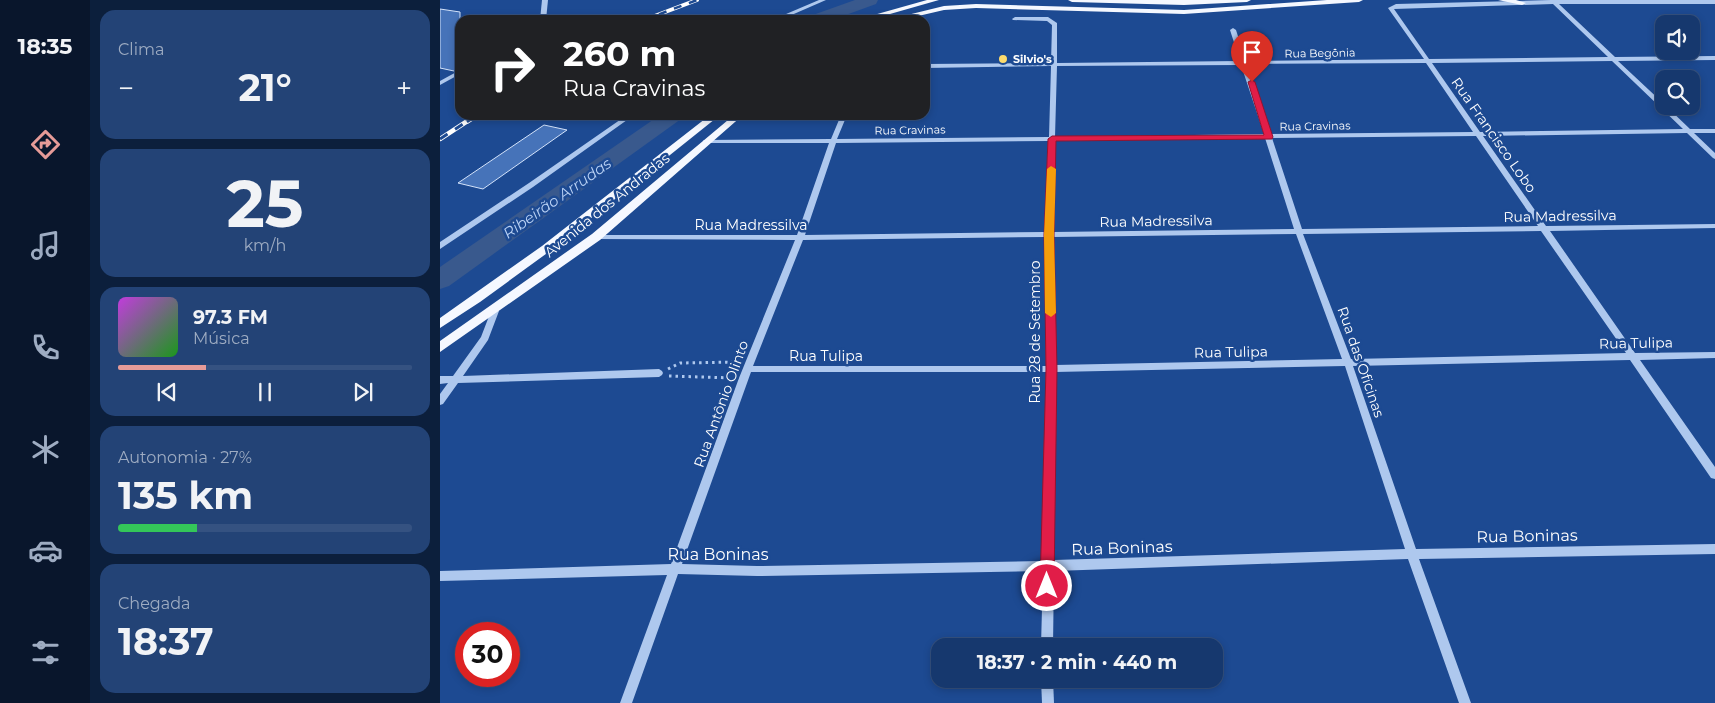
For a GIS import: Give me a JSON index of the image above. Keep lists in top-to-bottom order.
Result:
{
  "streets": {
    "main road": ["Avenida dos Andradas"],
    "street": [
      "Rua Begônia",
      "Rua Cravinas",
      "Rua Francisco Lobo",
      "Rua Madressilva",
      "Rua 28 de Setembro",
      "Rua Tulipa",
      "Rua das Oficinas",
      "Rua Antônio Olinto",
      "Rua Boninas"
    ]
  },
  "crossings": [
    ["Rua Begônia", "Rua Francisco Lobo"],
    ["Rua Begônia", "Rua 28 de Setembro"],
    ["Rua Begônia", "Rua das Oficinas"],
    ["Rua Cravinas", "Rua Francisco Lobo"],
    ["Rua Cravinas", "Avenida dos Andradas"],
    ["Rua Cravinas", "Rua 28 de Setembro"],
    ["Rua Cravinas", "Rua das Oficinas"],
    ["Rua Cravinas", "Rua Antônio Olinto"],
    ["Rua Francisco Lobo", "Rua Madressilva"],
    ["Rua Francisco Lobo", "Rua Tulipa"],
    ["Avenida dos Andradas", "Rua Madressilva"],
    ["Rua Madressilva", "Rua 28 de Setembro"],
    ["Rua Madressilva", "Rua das Oficinas"],
    ["Rua Madressilva", "Rua Antônio Olinto"],
    ["Rua 28 de Setembro", "Rua Tulipa"],
    ["Rua 28 de Setembro", "Rua Boninas"],
    ["Rua Tulipa", "Rua das Oficinas"],
    ["Rua Tulipa", "Rua Antônio Olinto"],
    ["Rua das Oficinas", "Rua Boninas"],
    ["Rua Antônio Olinto", "Rua Boninas"]
  ],
  "water": ["Ribeirão Arrudas"],
  "places": ["Silvio's"],
  "page": {
    "tabs": "18:35",
    "tile": [
      "Clima",
      ["25", "km/h"],
      ["Autonomia · 27%", "135 km"],
      ["Chegada", "18:37"]
    ],
    "turn": ["260 m", "Rua Cravinas"],
    "heat": ["−", "21°", "+"],
    "song": ["97.3 FM", "Música"],
    "limit": "30",
    "trip": "18:37 · 2 min · 440 m"
  }
}
